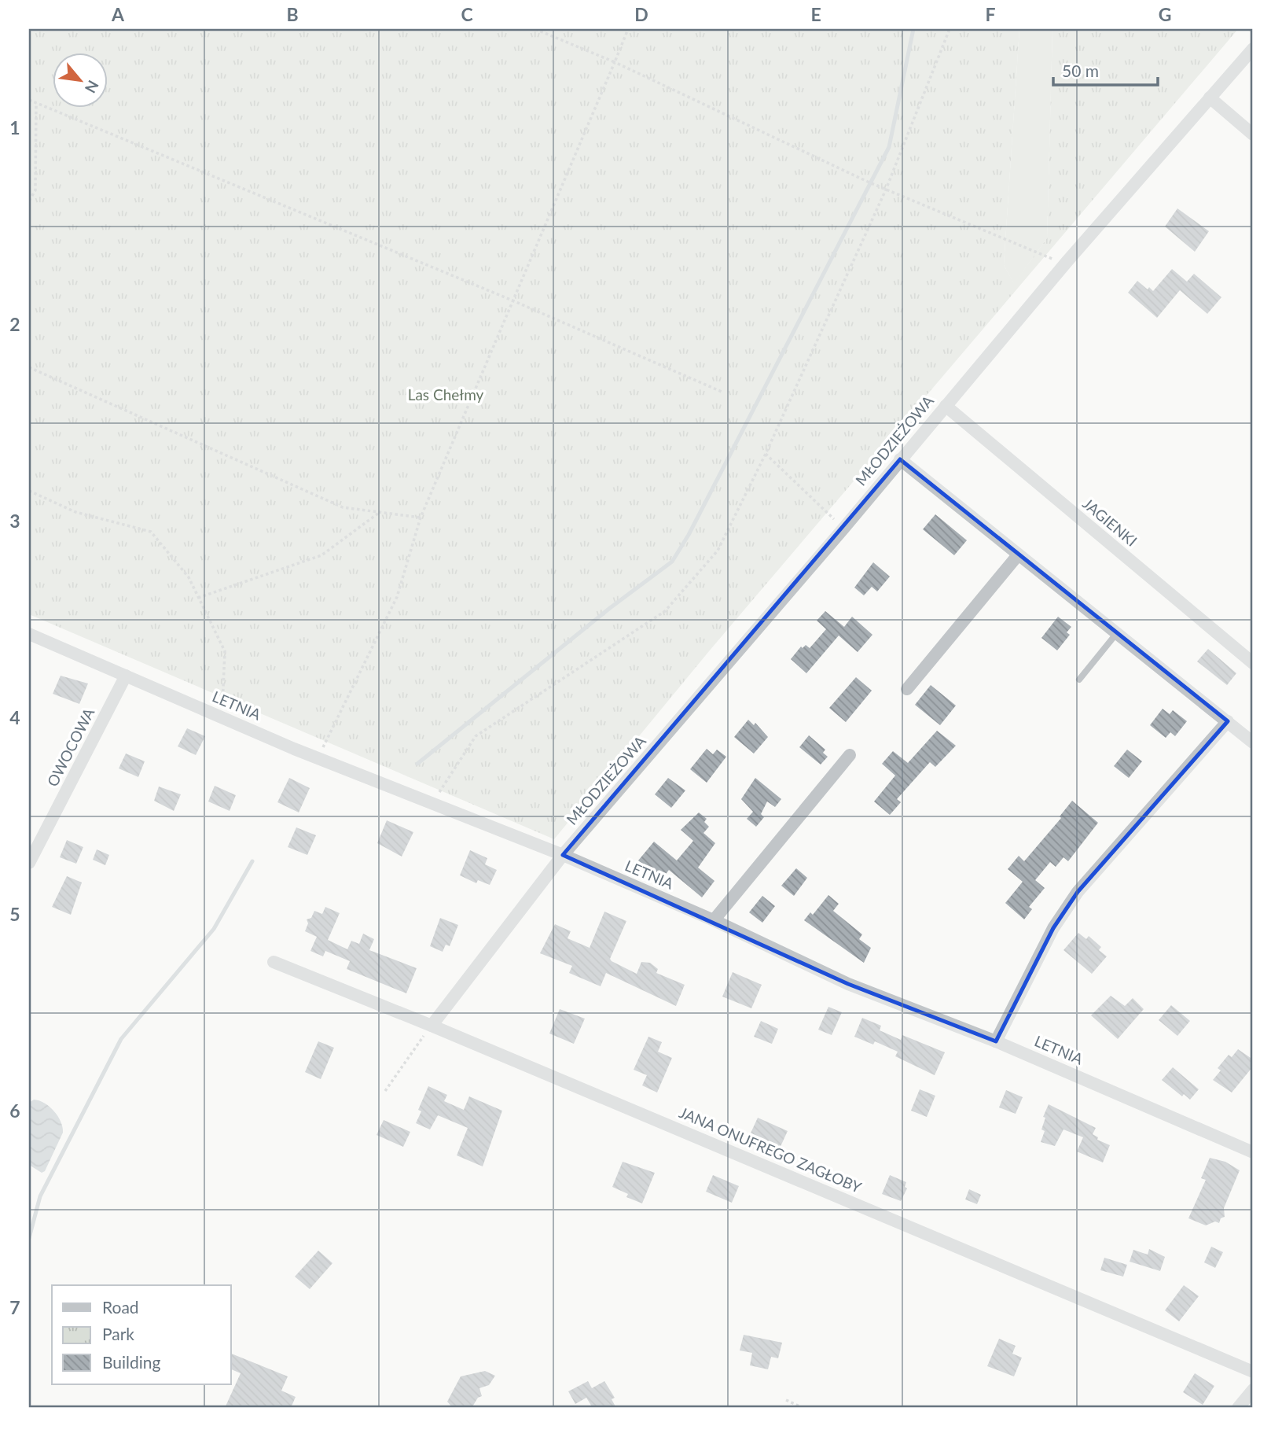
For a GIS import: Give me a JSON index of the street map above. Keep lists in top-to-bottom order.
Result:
{
  "streets": {
    "street": [
      "MŁODZIEŻOWA",
      "JAGIENKI",
      "LETNIA",
      "OWOCOWA",
      "JANA ONUFREGO ZAGŁOBY"
    ]
  },
  "crossings": [
    ["MŁODZIEŻOWA", "JAGIENKI"],
    ["MŁODZIEŻOWA", "LETNIA"],
    ["MŁODZIEŻOWA", "JANA ONUFREGO ZAGŁOBY"],
    ["LETNIA", "OWOCOWA"]
  ],
  "parks": ["Las Chełmy"],
  "legend": ["Road", "Park", "Building"],
  "scale_bar": "50 m",
  "north": "bottom right",
  "grid": {
    "columns": [
      "A",
      "B",
      "C",
      "D",
      "E",
      "F",
      "G"
    ],
    "rows": [
      "1",
      "2",
      "3",
      "4",
      "5",
      "6",
      "7"
    ]
  }
}
